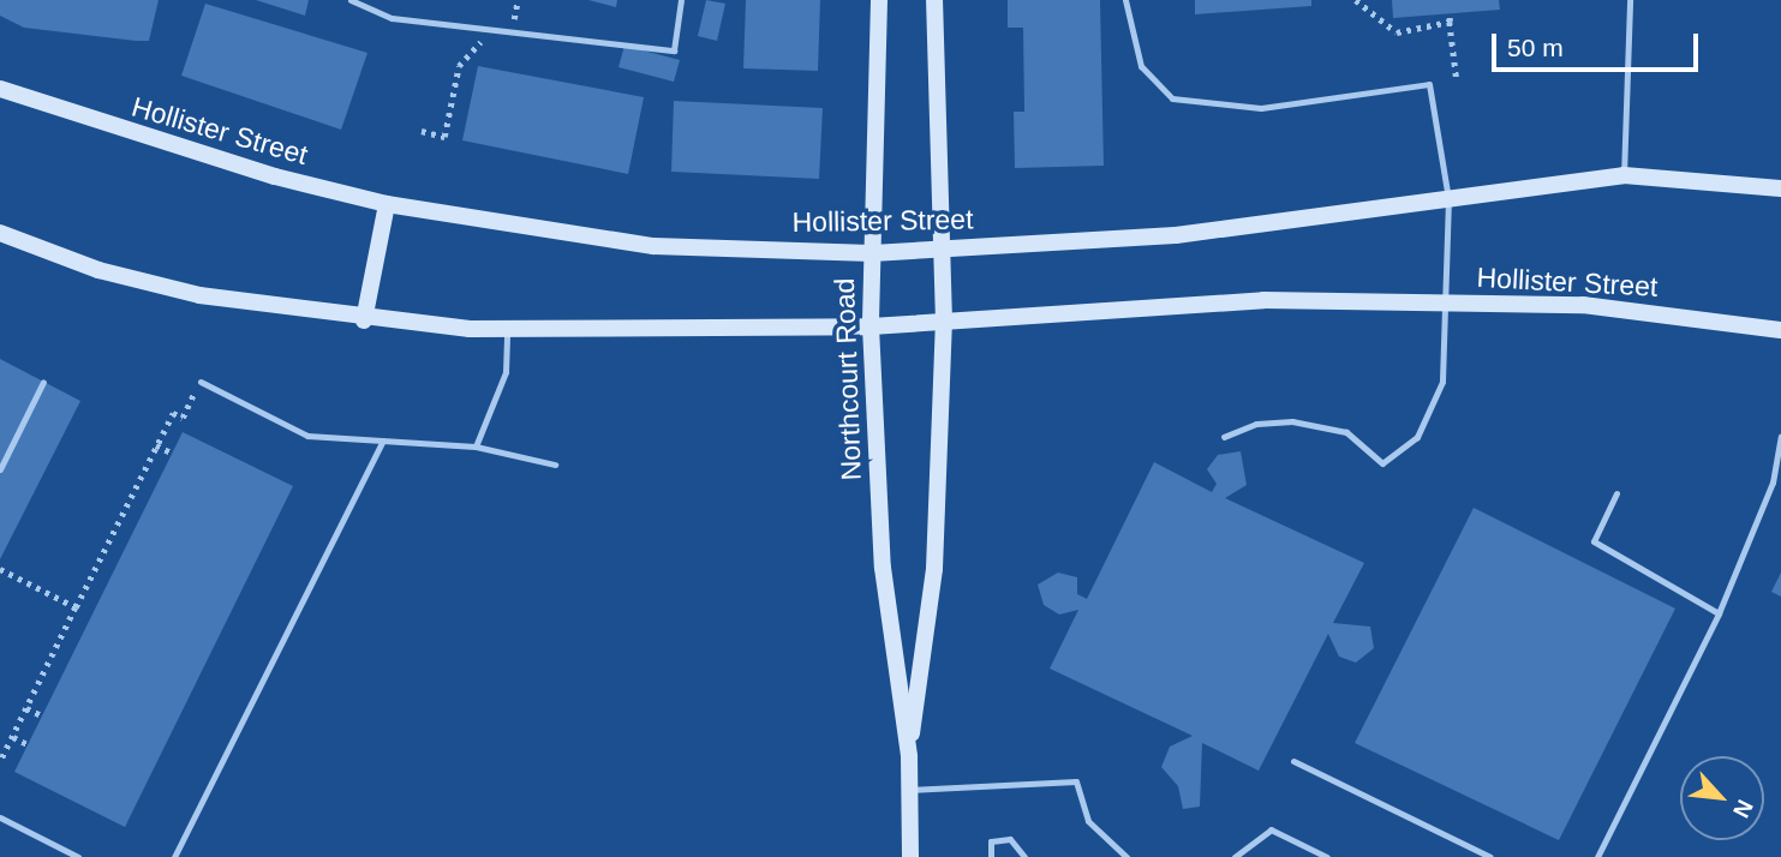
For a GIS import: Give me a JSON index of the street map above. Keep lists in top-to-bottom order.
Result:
{
  "streets": {
    "main road": ["Hollister Street", "Northcourt Road"]
  },
  "crossings": [
    ["Hollister Street", "Northcourt Road"]
  ],
  "scale_bar": "50 m",
  "north": "bottom right"
}
